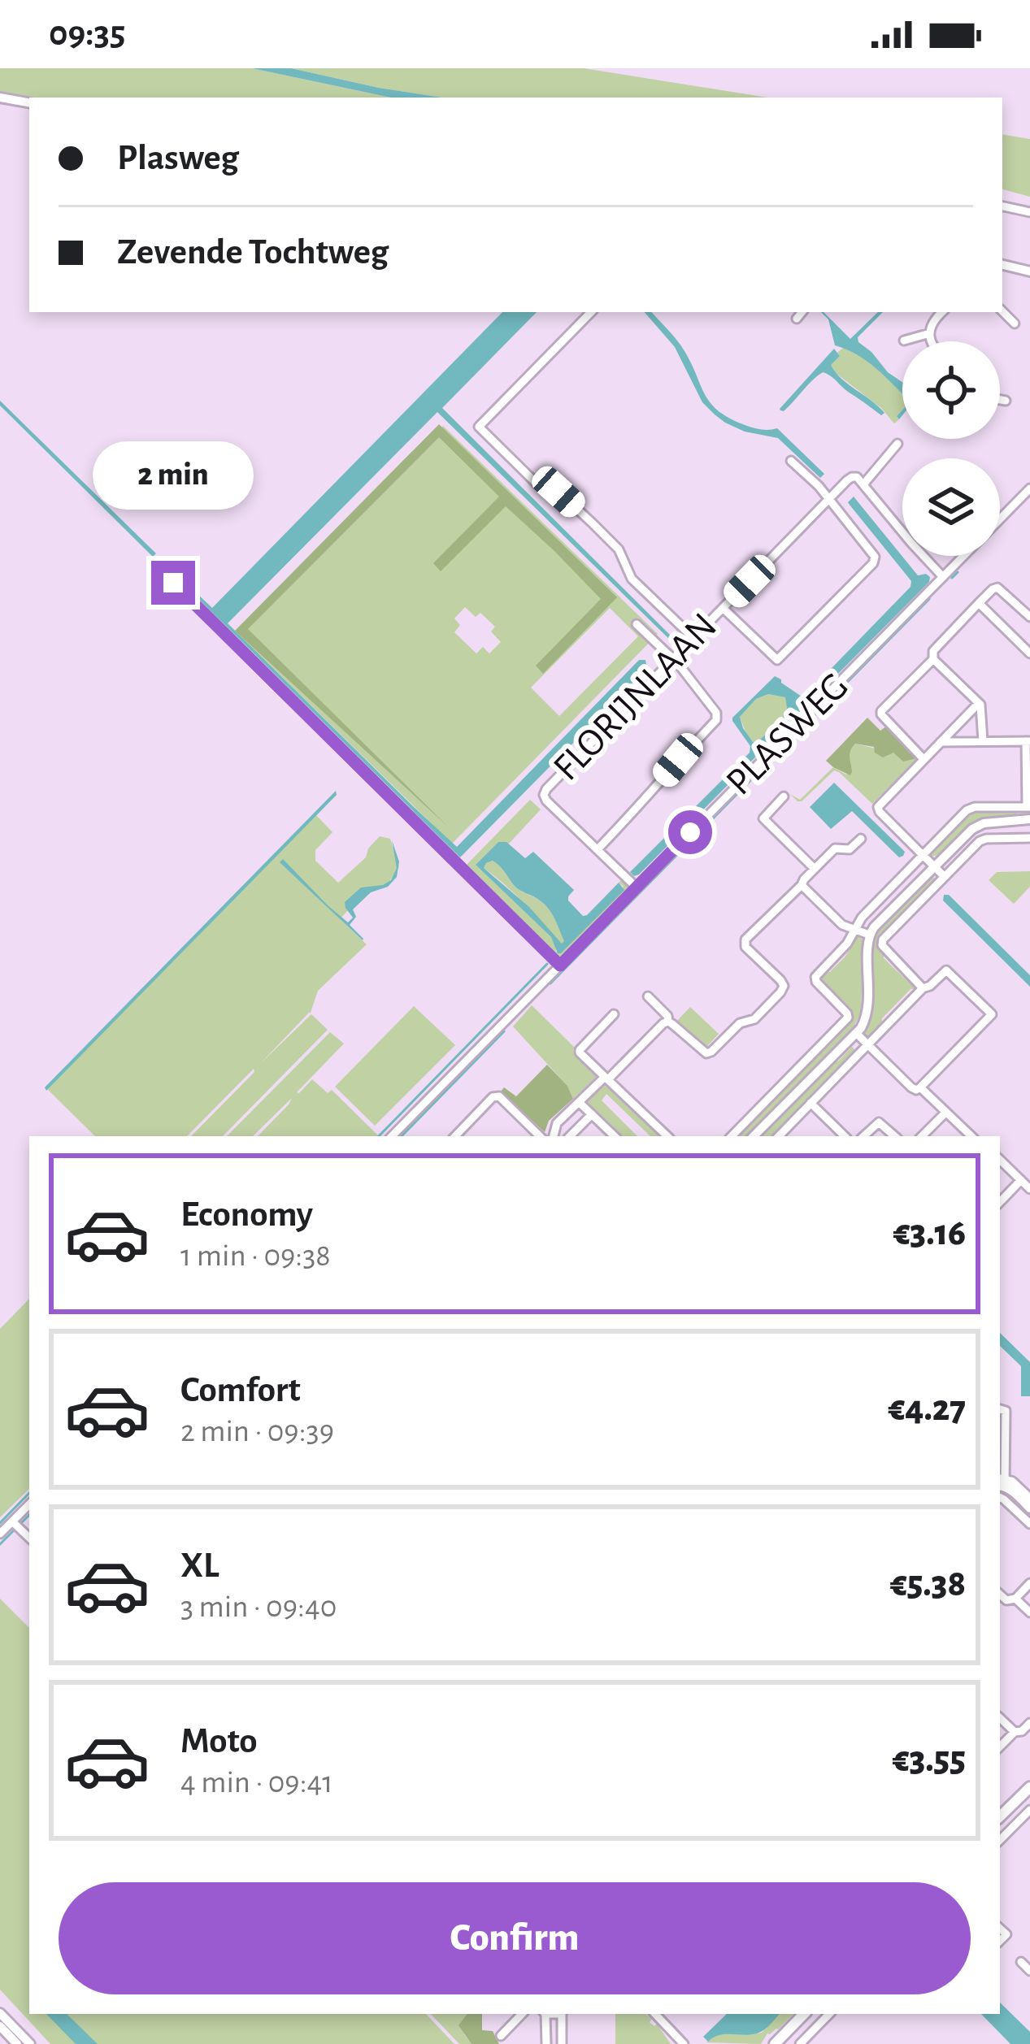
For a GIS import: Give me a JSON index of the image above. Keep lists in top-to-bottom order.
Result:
{
  "streets": {
    "street": ["FLORIJNLAAN", "PLASWEG"]
  },
  "crossings": [
    ["FLORIJNLAAN", "PLASWEG"]
  ],
  "page": {
    "status": "09:35",
    "banner": ["Plasweg", "Zevende Tochtweg"],
    "bubble": "2 min",
    "list": [
      {
        "name": "Economy",
        "note": "1 min · 09:38",
        "value": "€3.16"
      },
      {
        "name": "Comfort",
        "note": "2 min · 09:39",
        "value": "€4.27"
      },
      {
        "name": "XL",
        "note": "3 min · 09:40",
        "value": "€5.38"
      },
      {
        "name": "Moto",
        "note": "4 min · 09:41",
        "value": "€3.55"
      }
    ],
    "buttons": "Confirm"
  }
}
